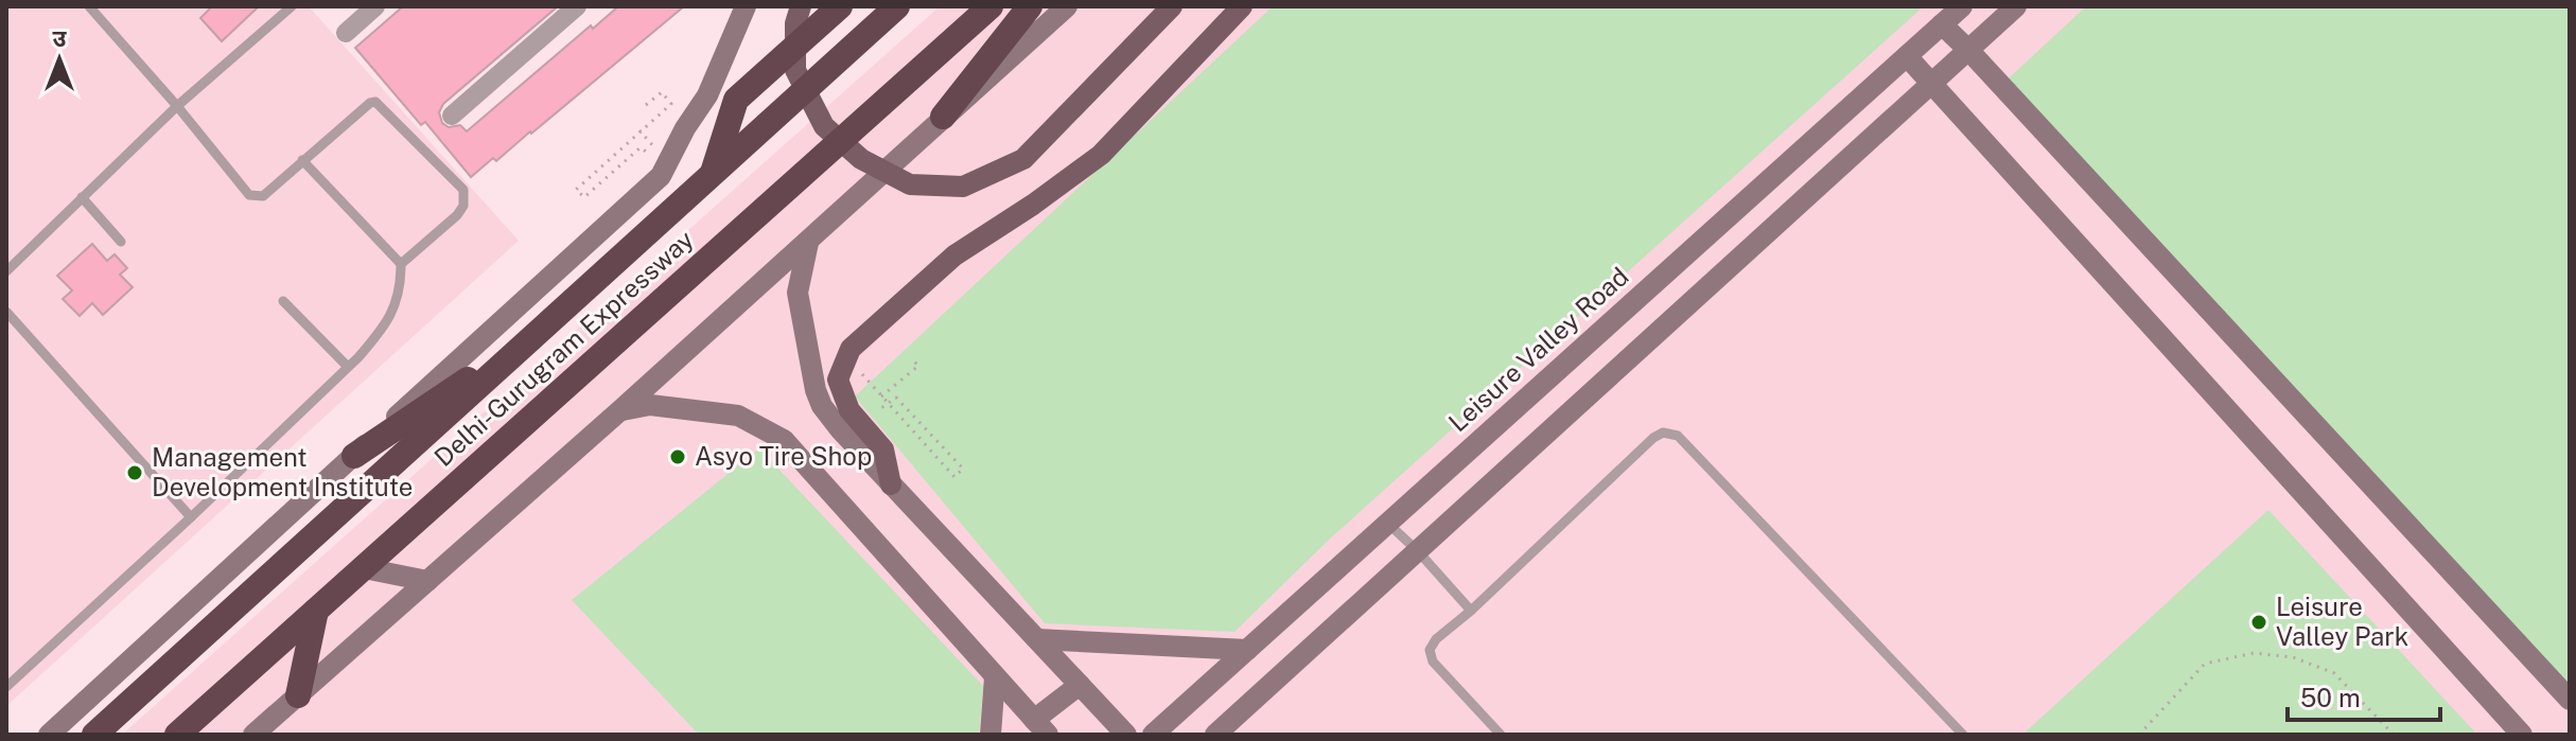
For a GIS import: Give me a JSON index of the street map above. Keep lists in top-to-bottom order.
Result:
{
  "streets": {
    "highway": ["Delhi-Gurugram Expressway"],
    "street": ["Leisure Valley Road"]
  },
  "places": ["Asyo Tire Shop", "Management Development Institute", "Leisure Valley Park"],
  "scale_bar": "50 m",
  "north": "top"
}
